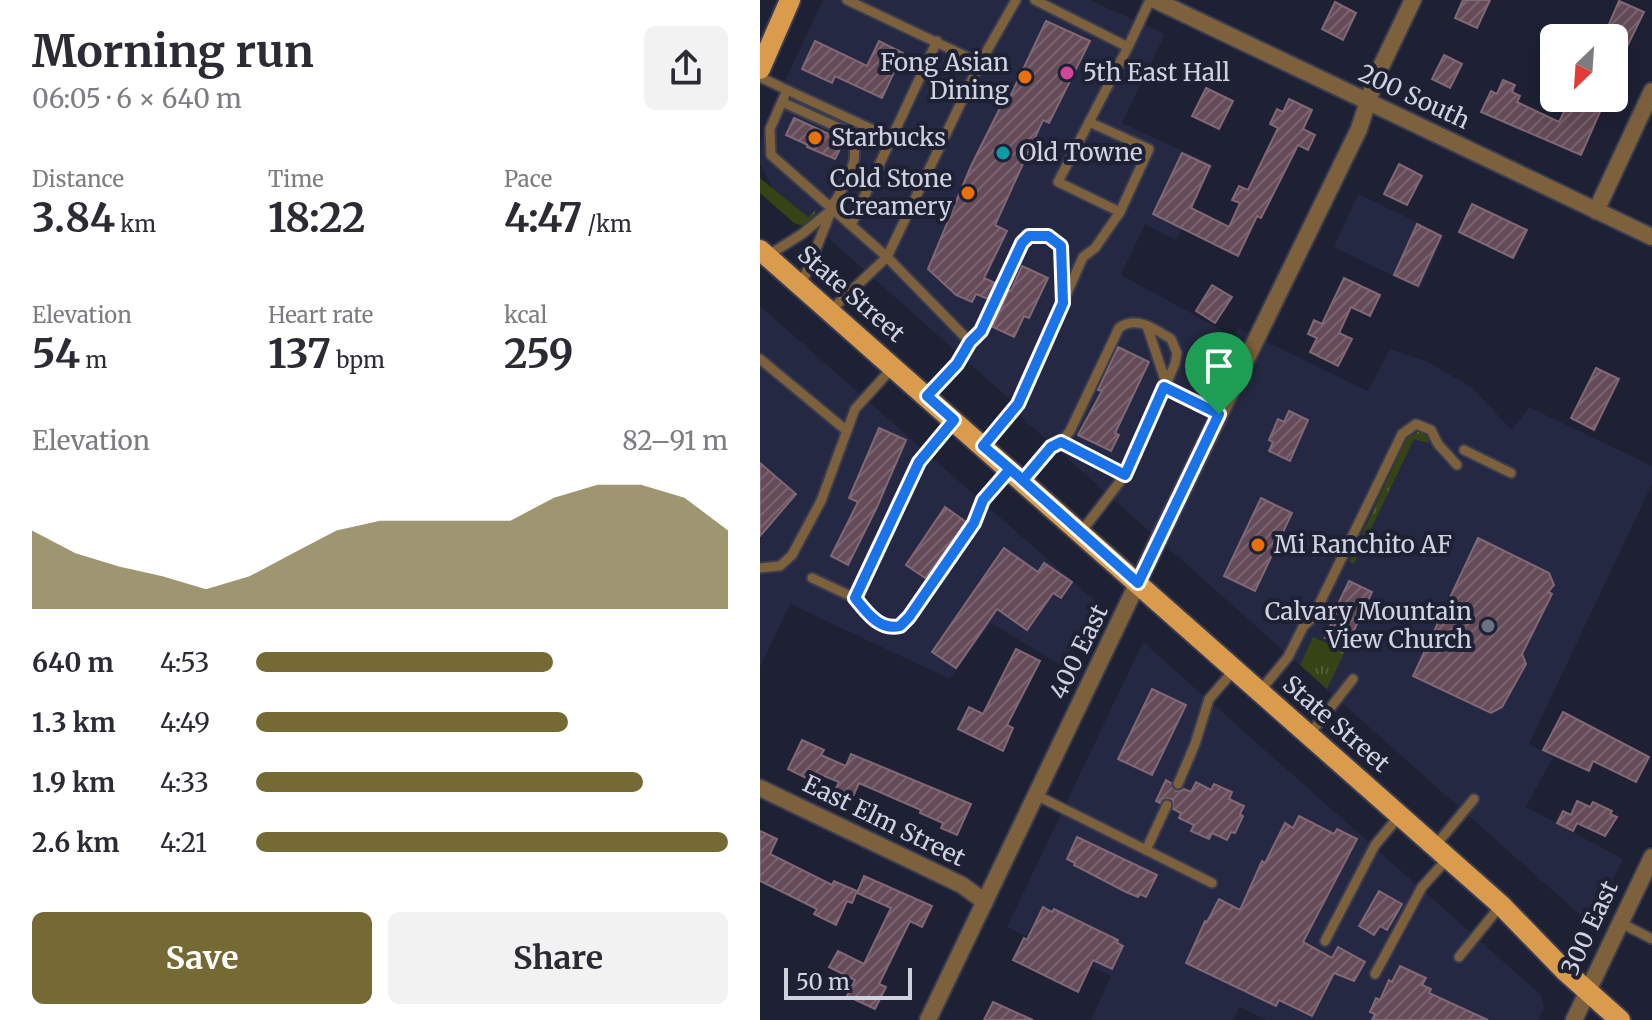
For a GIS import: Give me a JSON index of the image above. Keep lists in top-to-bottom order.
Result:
{
  "streets": {
    "main road": ["State Street"],
    "street": [
      "200 South",
      "400 East",
      "East Elm Street",
      "300 East"
    ]
  },
  "crossings": [
    ["200 South", "400 East"],
    ["State Street", "400 East"],
    ["State Street", "300 East"],
    ["400 East", "East Elm Street"]
  ],
  "places": [
    "5th East Hall",
    "Fong Asian Dining",
    "Starbucks",
    "Old Towne",
    "Cold Stone Creamery",
    "Mi Ranchito AF",
    "Calvary Mountain View Church"
  ],
  "scale_bar": "50 m",
  "north": "bottom left",
  "page": {
    "heading": ["Morning run", "06:05 · 6 × 640 m"],
    "stats": [
      ["Distance", "3.84 km"],
      ["Time", "18:22"],
      ["Pace", "4:47 /km"],
      ["Elevation", "54 m"],
      ["Heart rate", "137 bpm"],
      ["kcal", "259"]
    ],
    "chart": ["Elevation", "82–91 m"],
    "list": [
      {
        "name": "640 m",
        "note": "4:53"
      },
      {
        "name": "1.3 km",
        "note": "4:49"
      },
      {
        "name": "1.9 km",
        "note": "4:33"
      },
      {
        "name": "2.6 km",
        "note": "4:21"
      }
    ],
    "buttons": ["Save", "Share"],
    "scale": "50 m"
  }
}
